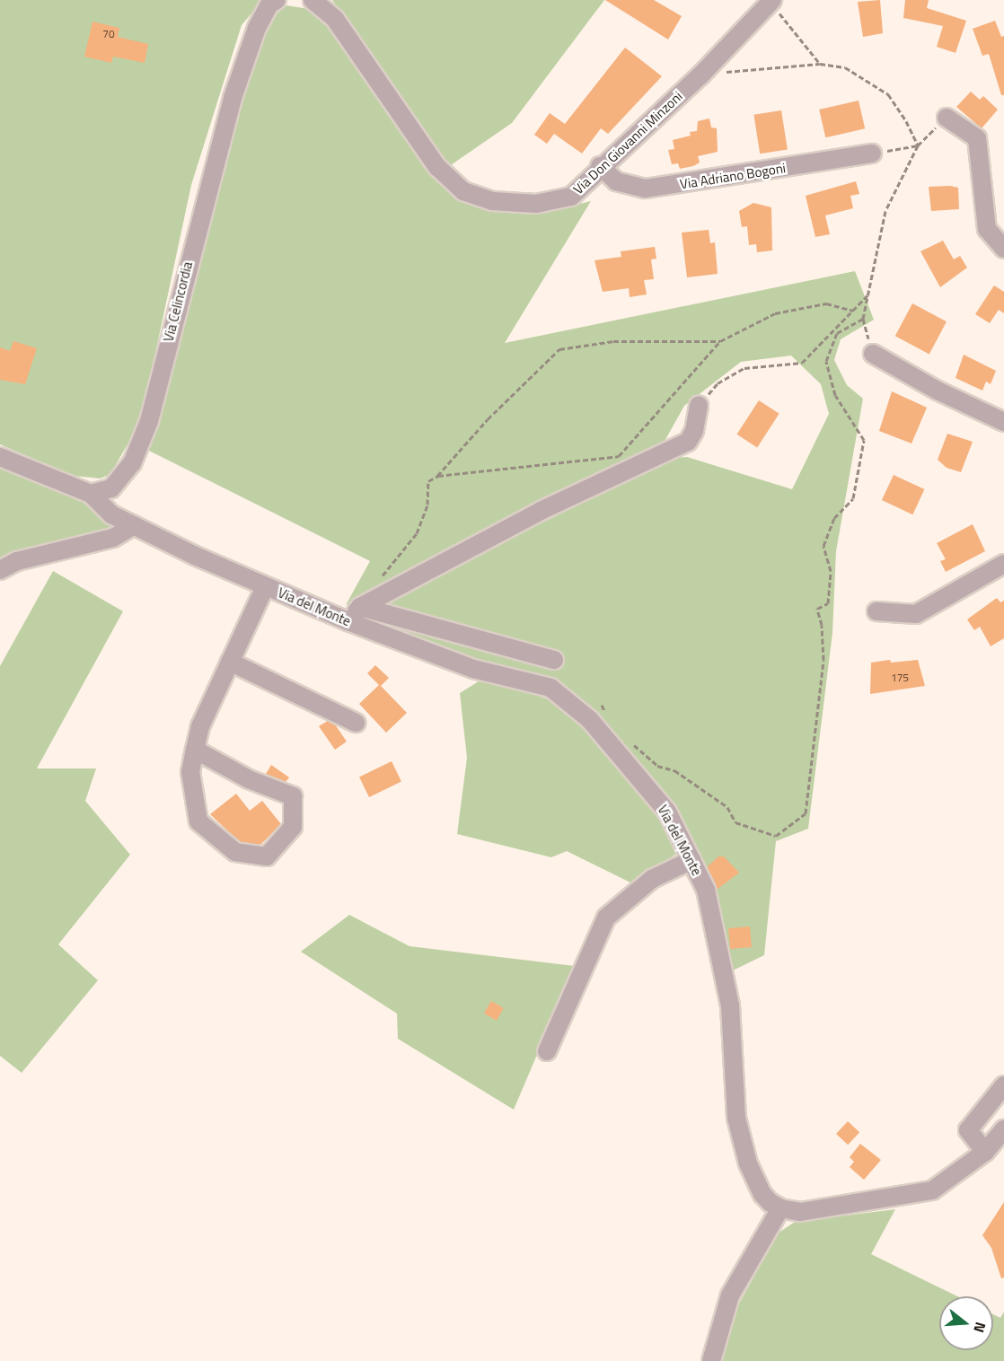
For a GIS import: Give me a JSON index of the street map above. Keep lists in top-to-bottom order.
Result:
{
  "streets": {
    "street": [
      "Via Don Giovanni Minzoni",
      "Via Adriano Bogoni",
      "Via Celincordia",
      "Via del Monte"
    ]
  },
  "crossings": [
    ["Via Don Giovanni Minzoni", "Via Adriano Bogoni"],
    ["Via Celincordia", "Via del Monte"]
  ],
  "house_numbers": ["70", "175"],
  "north": "right"
}
